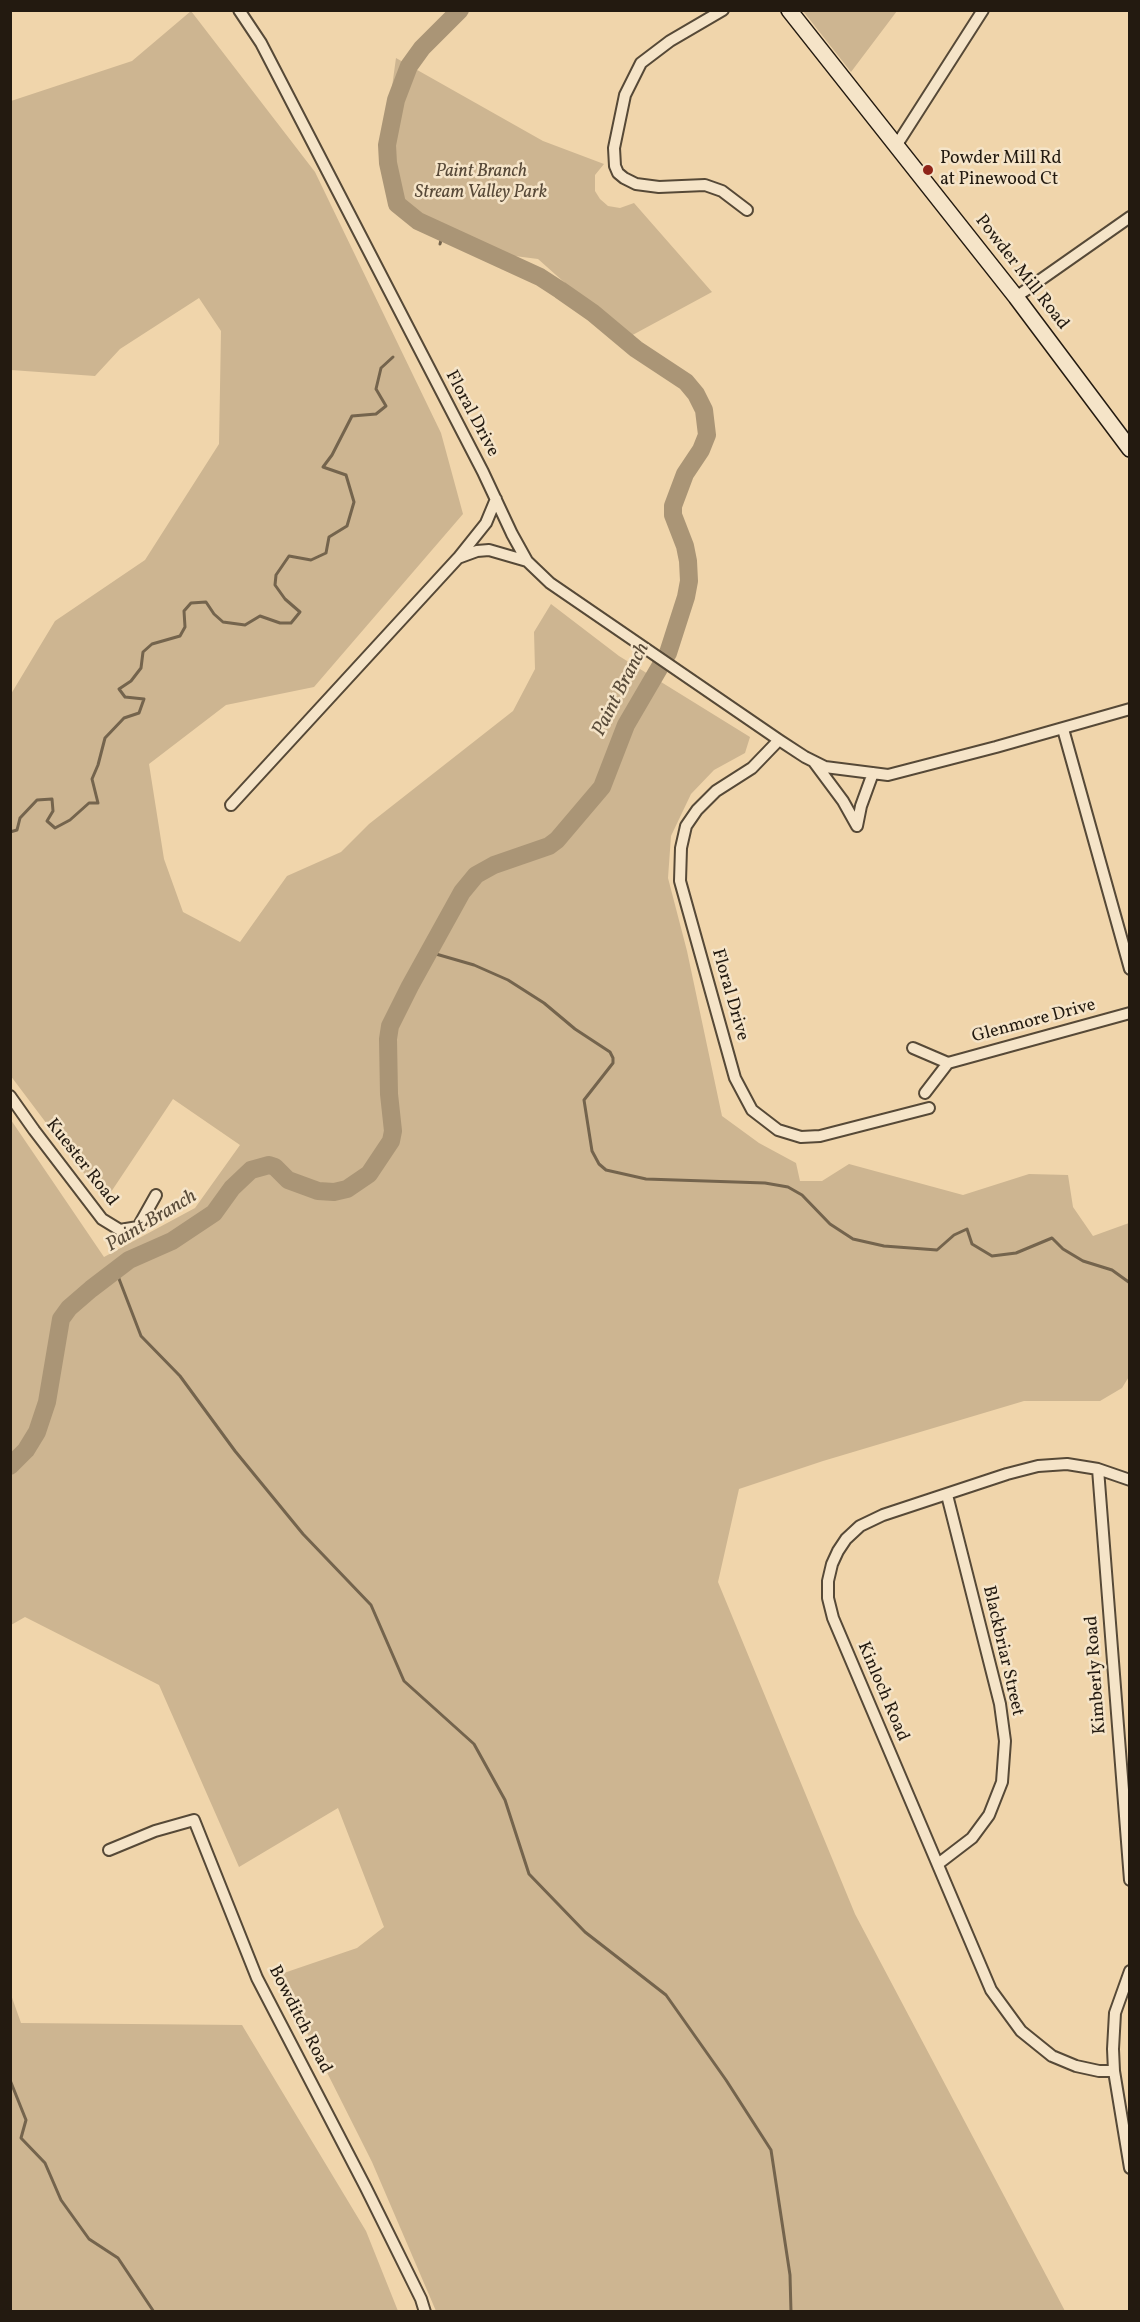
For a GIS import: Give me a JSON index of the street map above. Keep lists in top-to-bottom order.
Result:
{
  "streets": {
    "main road": ["Powder Mill Road"],
    "street": [
      "Floral Drive",
      "Glenmore Drive",
      "Kuester Road",
      "Blackbriar Street",
      "Kimberly Road",
      "Kinloch Road",
      "Bowditch Road"
    ]
  },
  "crossings": [
    ["Blackbriar Street", "Kinloch Road"],
    ["Kimberly Road", "Kinloch Road"]
  ],
  "water": ["Paint Branch"],
  "parks": ["Paint Branch Stream Valley Park"],
  "places": ["Powder Mill Rd at Pinewood Ct"]
}
